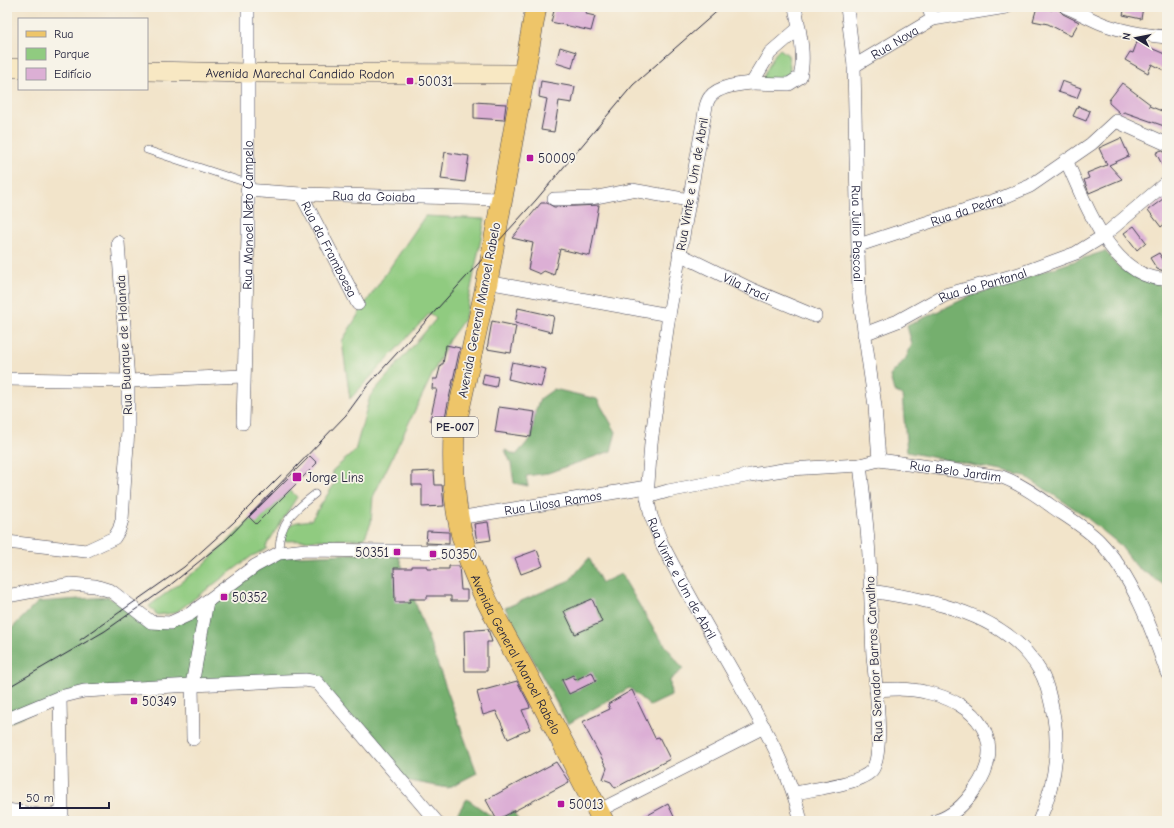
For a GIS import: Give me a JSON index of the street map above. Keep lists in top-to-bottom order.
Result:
{
  "streets": {
    "main road": ["Avenida General Manoel Rabelo", "PE-007"],
    "street": [
      "Rua Nova",
      "Avenida Marechal Candido Rodon",
      "Rua Vinte e Um de Abril",
      "Rua da Goiaba",
      "Rua da Pedra",
      "Rua Manoel Neto Campelo",
      "Rua Julio Pascoal",
      "Rua da Framboesa",
      "Rua do Pantanal",
      "Vila Iraci",
      "Rua Buarque de Holanda",
      "Rua Belo Jardim",
      "Rua Lilosa Ramos",
      "Rua Senador Barros Carvalho"
    ]
  },
  "crossings": [
    ["Rua Nova", "Rua Julio Pascoal"],
    ["Avenida Marechal Candido Rodon", "Rua Manoel Neto Campelo"],
    ["Avenida Marechal Candido Rodon", "Avenida General Manoel Rabelo"],
    ["Rua Vinte e Um de Abril", "Vila Iraci"],
    ["Rua Vinte e Um de Abril", "Rua Belo Jardim"],
    ["Rua Vinte e Um de Abril", "Rua Lilosa Ramos"],
    ["Rua Vinte e Um de Abril", "Rua Senador Barros Carvalho"],
    ["Rua da Goiaba", "Rua Manoel Neto Campelo"],
    ["Rua da Goiaba", "Rua da Framboesa"],
    ["Rua da Goiaba", "Avenida General Manoel Rabelo"],
    ["Rua da Pedra", "Rua Julio Pascoal"],
    ["Rua Julio Pascoal", "Rua do Pantanal"],
    ["Rua Julio Pascoal", "Rua Belo Jardim"],
    ["Avenida General Manoel Rabelo", "Rua Lilosa Ramos"],
    ["Rua Belo Jardim", "Rua Lilosa Ramos"],
    ["Rua Belo Jardim", "Rua Senador Barros Carvalho"]
  ],
  "places": {
    "transit": [
      "50031",
      "50009",
      "Jorge Lins",
      "50351",
      "50350",
      "50352",
      "50349",
      "50013"
    ]
  },
  "legend": ["Rua", "Parque", "Edifício"],
  "scale_bar": "50 m",
  "north": "left"
}
